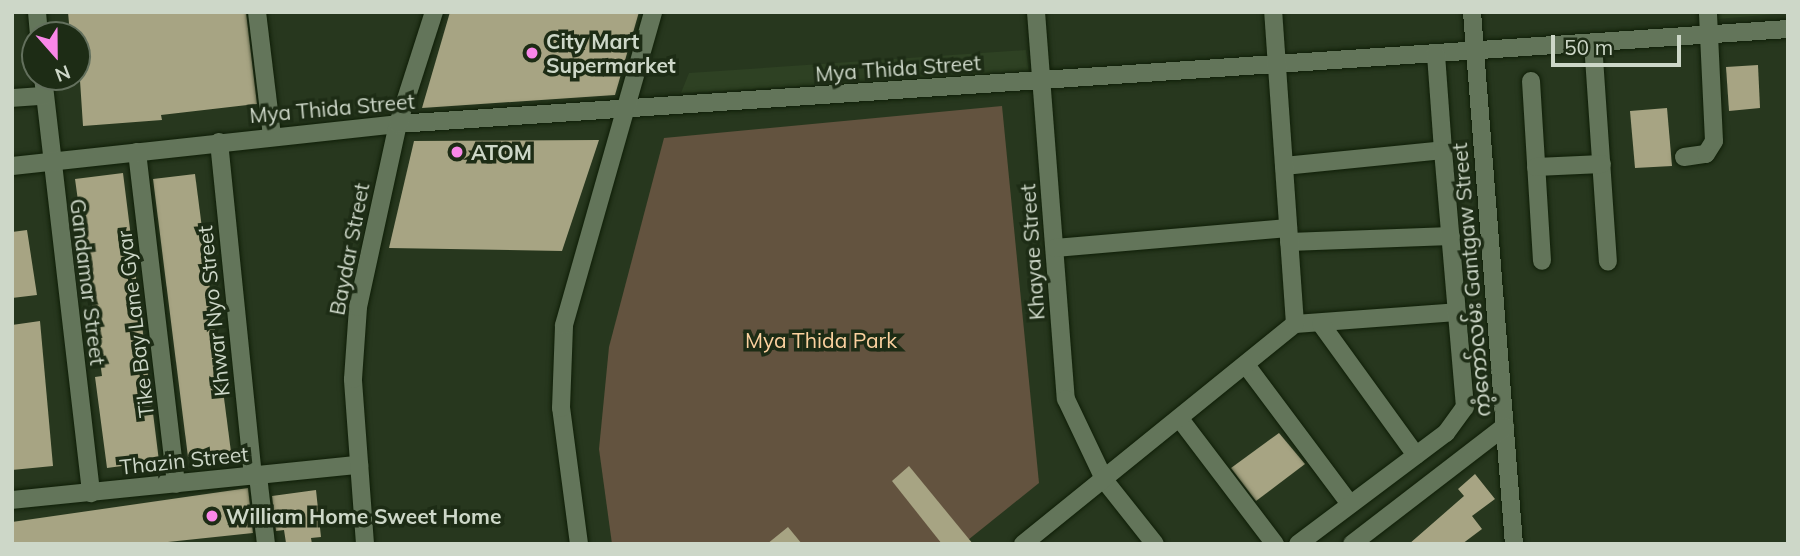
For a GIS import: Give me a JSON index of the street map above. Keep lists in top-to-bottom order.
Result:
{
  "streets": {
    "street": [
      "Mya Thida Street",
      "Baydar Street",
      "Khayae Street",
      "ကံ့ကော်လမ်း Gantgaw Street",
      "Gandamar Street",
      "Khwar Nyo Street",
      "Tike Bay Lane Gyar",
      "Thazin Street"
    ]
  },
  "crossings": [
    ["Mya Thida Street", "Baydar Street"],
    ["Mya Thida Street", "Khayae Street"],
    ["Mya Thida Street", "ကံ့ကော်လမ်း Gantgaw Street"],
    ["Mya Thida Street", "Gandamar Street"],
    ["Mya Thida Street", "Khwar Nyo Street"],
    ["Mya Thida Street", "Tike Bay Lane Gyar"],
    ["Baydar Street", "Thazin Street"],
    ["Gandamar Street", "Thazin Street"],
    ["Khwar Nyo Street", "Thazin Street"],
    ["Tike Bay Lane Gyar", "Thazin Street"]
  ],
  "parks": ["Mya Thida Park"],
  "places": ["City Mart Supermarket", "ATOM", "William Home Sweet Home"],
  "scale_bar": "50 m",
  "north": "bottom"
}
